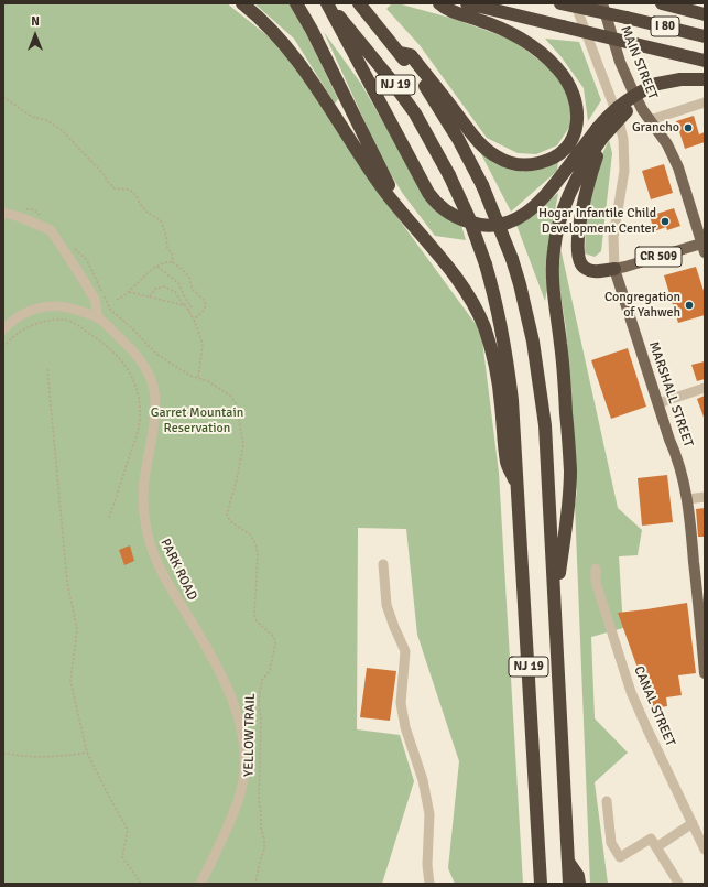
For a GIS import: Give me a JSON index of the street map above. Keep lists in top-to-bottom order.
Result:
{
  "streets": {
    "highway": ["I 80", "NJ 19"],
    "main road": ["MAIN STREET", "CR 509", "MARSHALL STREET"],
    "street": ["PARK ROAD", "CANAL STREET"],
    "path": ["YELLOW TRAIL"]
  },
  "crossings": [
    ["MAIN STREET", "CR 509"],
    ["CR 509", "MARSHALL STREET"]
  ],
  "parks": ["Garret Mountain Reservation"],
  "places": ["Grancho", "Hogar Infantile Child Development Center", "Congregation of Yahweh"],
  "north": "top"
}
